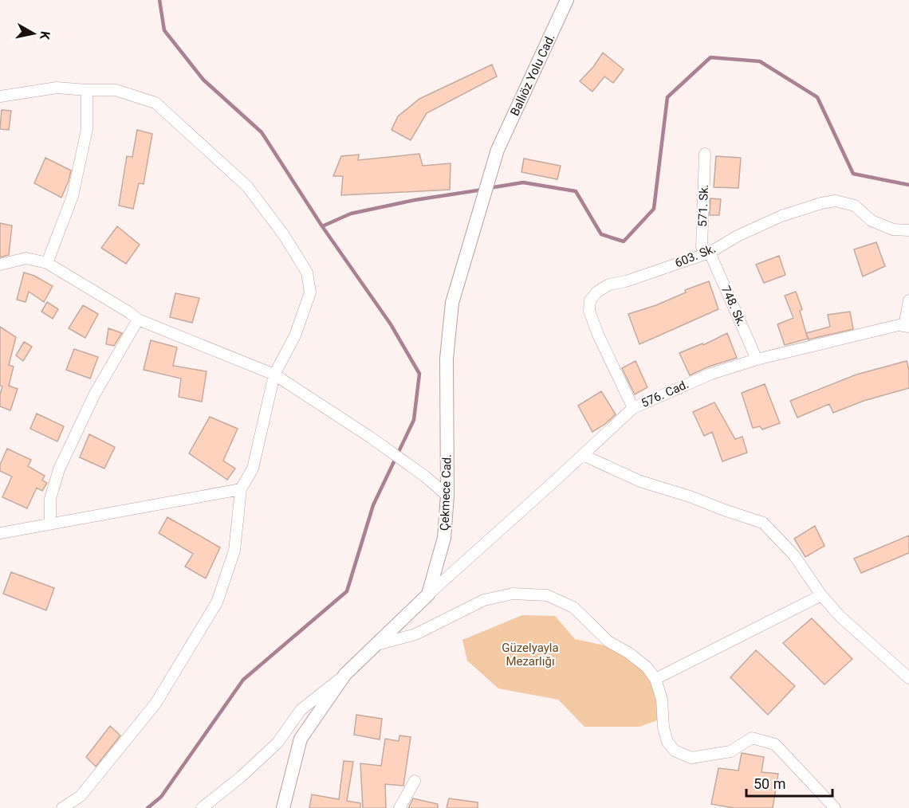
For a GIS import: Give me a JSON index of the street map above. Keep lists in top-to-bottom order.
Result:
{
  "streets": {
    "street": [
      "Ballıöz Yolu Cad.",
      "571. Sk.",
      "603. Sk.",
      "748. Sk.",
      "576. Cad.",
      "Çekmece Cad."
    ]
  },
  "crossings": [
    ["Ballıöz Yolu Cad.", "Çekmece Cad."],
    ["571. Sk.", "603. Sk."],
    ["571. Sk.", "748. Sk."],
    ["603. Sk.", "748. Sk."],
    ["603. Sk.", "576. Cad."],
    ["748. Sk.", "576. Cad."],
    ["576. Cad.", "Çekmece Cad."]
  ],
  "parks": ["Güzelyayla Mezarlığı"],
  "scale_bar": "50 m",
  "north": "right"
}
